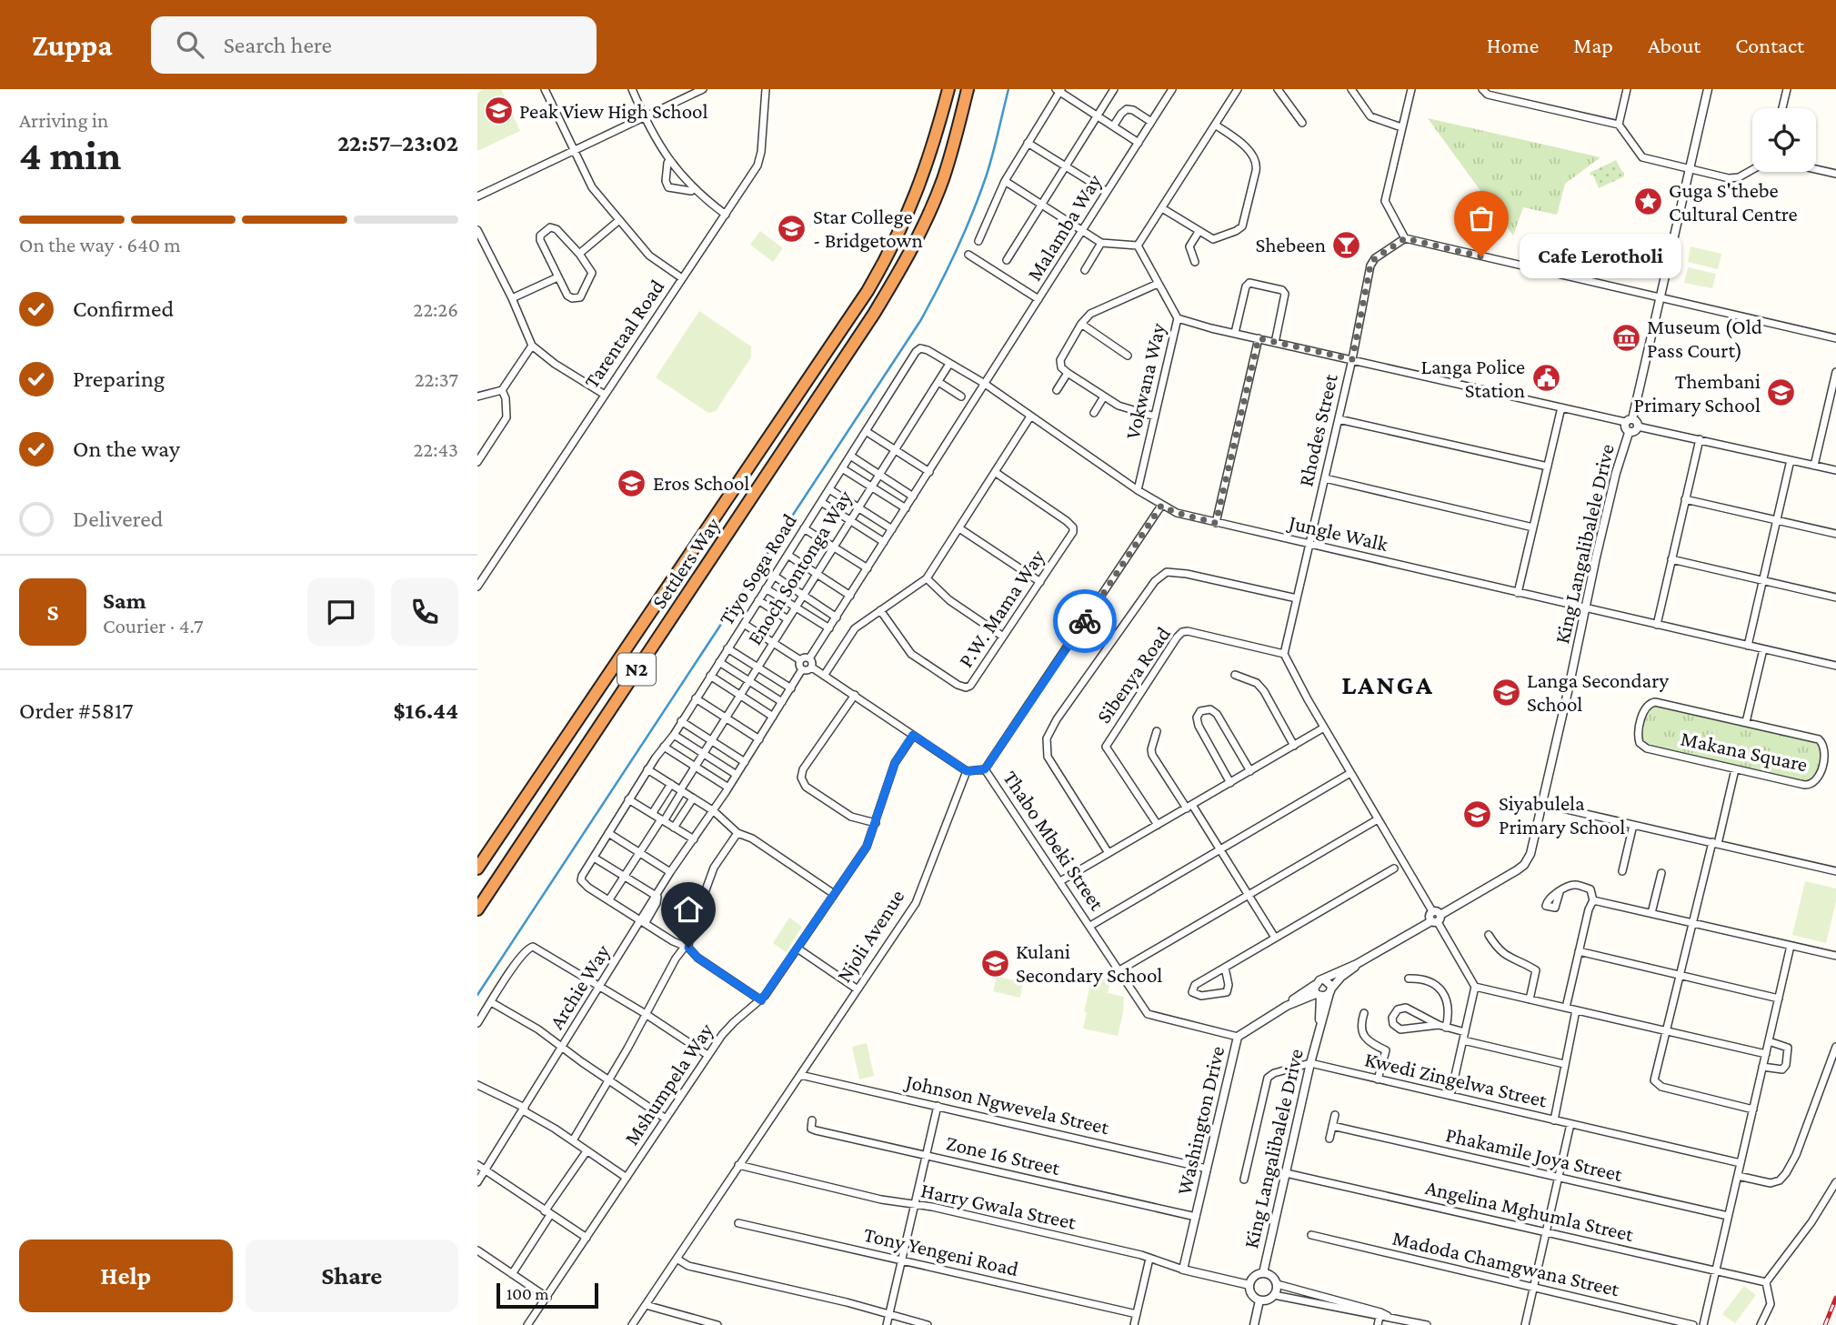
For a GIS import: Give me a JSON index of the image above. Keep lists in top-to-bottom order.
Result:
{
  "streets": {
    "highway": ["Settlers Way", "N2"],
    "street": [
      "Malamba Way",
      "Tarentaal Road",
      "Vokwana Way",
      "Rhodes Street",
      "Jungle Walk",
      "King Langalibalele Drive",
      "Enoch Sontonga Way",
      "Tiyo Soga Road",
      "P.W. Mama Way",
      "Sibenya Road",
      "Makana Square",
      "Thabo Mbeki Street",
      "Njoli Avenue",
      "Archie Way",
      "Kwedi Zingelwa Street",
      "Mshumpela Way",
      "Johnson Ngwevela Street",
      "Washington Drive",
      "Phakamile Joya Street",
      "Zone 16 Street",
      "Harry Gwala Street",
      "Angelina Mghumla Street",
      "Tony Yengeni Road",
      "Madoda Chamgwana Street"
    ]
  },
  "crossings": [
    ["Malamba Way", "Tiyo Soga Road"],
    ["Malamba Way", "Archie Way"],
    ["Vokwana Way", "Jungle Walk"],
    ["Rhodes Street", "Jungle Walk"],
    ["Rhodes Street", "Sibenya Road"],
    ["Jungle Walk", "King Langalibalele Drive"],
    ["Jungle Walk", "Tiyo Soga Road"],
    ["King Langalibalele Drive", "Kwedi Zingelwa Street"],
    ["King Langalibalele Drive", "Washington Drive"],
    ["King Langalibalele Drive", "Harry Gwala Street"],
    ["King Langalibalele Drive", "Angelina Mghumla Street"],
    ["Enoch Sontonga Way", "Tiyo Soga Road"],
    ["Thabo Mbeki Street", "Washington Drive"],
    ["Njoli Avenue", "Johnson Ngwevela Street"],
    ["Njoli Avenue", "Harry Gwala Street"],
    ["Johnson Ngwevela Street", "Washington Drive"],
    ["Washington Drive", "Zone 16 Street"],
    ["Washington Drive", "Harry Gwala Street"]
  ],
  "districts": ["LANGA"],
  "places": {
    "school or university": [
      "Peak View High School",
      "Star College - Bridgetown",
      "Thembani Primary School",
      "Eros School",
      "Langa Secondary School",
      "Siyabulela Primary School",
      "Kulani Secondary School"
    ],
    "place": ["Guga S'thebe Cultural Centre"],
    "bar": ["Shebeen"],
    "other": ["Cafe Lerotholi"],
    "museum": ["Museum (Old Pass Court)"],
    "public building": ["Langa Police Station"]
  },
  "scale_bar": "100 m",
  "page": {
    "header": "Zuppa",
    "search": "Search here",
    "nav": [
      "Home",
      "Map",
      "About",
      "Contact"
    ],
    "heading": ["4 min", "Arriving in", "22:57–23:02"],
    "panel": [
      "Sam",
      "Courier · 4.7",
      "Order #5817",
      "$16.44"
    ],
    "bar": "On the way · 640 m",
    "bubble": "Cafe Lerotholi",
    "list": [
      ["Confirmed", "22:26"],
      ["Preparing", "22:37"],
      ["On the way", "22:43"],
      "Delivered"
    ],
    "round": "S",
    "buttons": ["Help", "Share"],
    "scale": "100 m"
  }
}
